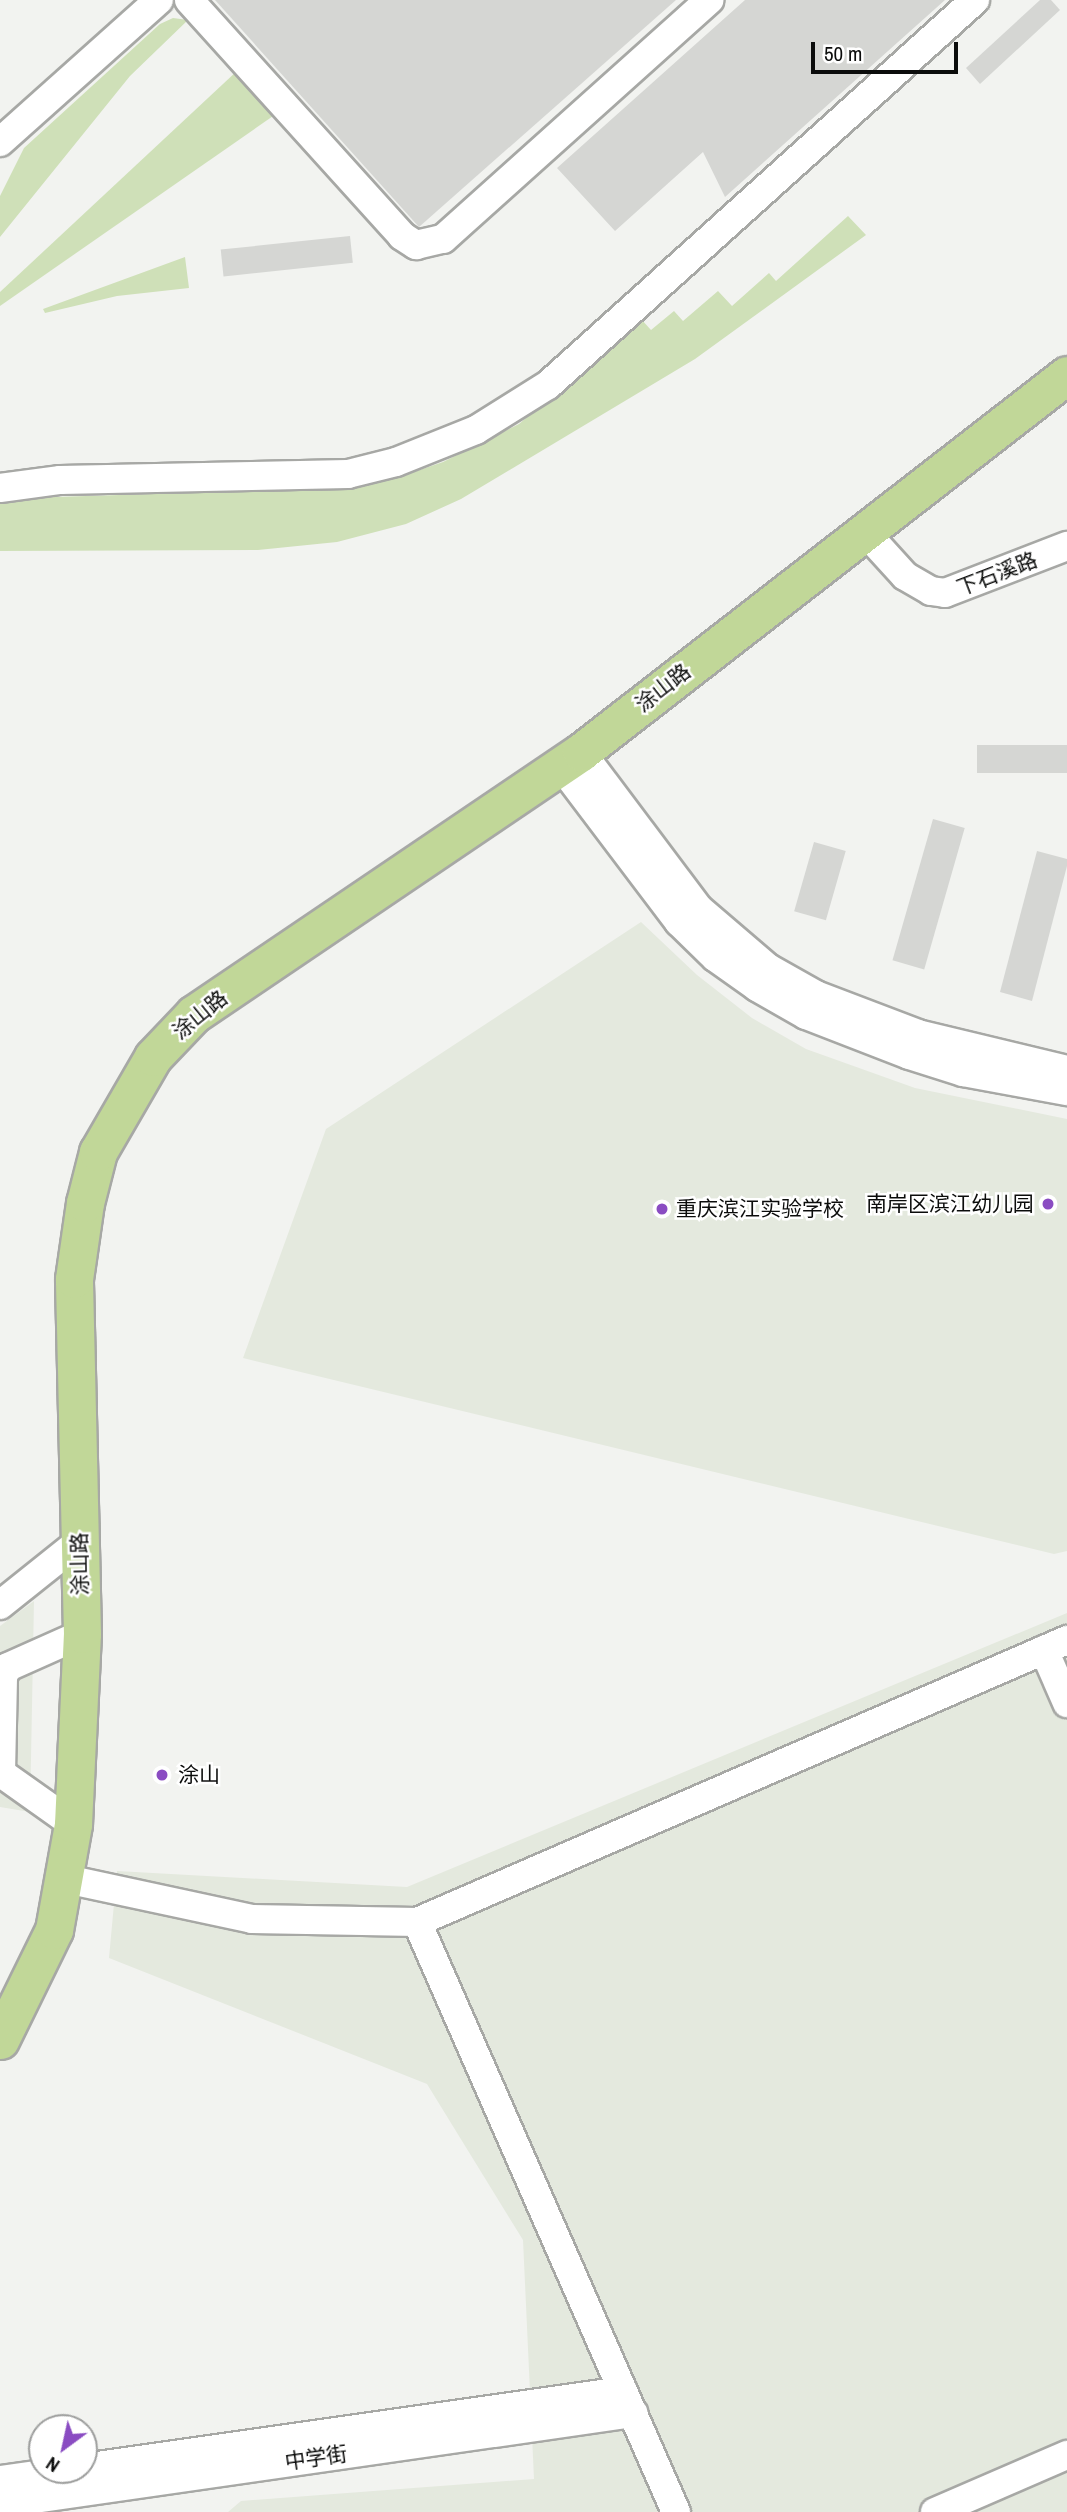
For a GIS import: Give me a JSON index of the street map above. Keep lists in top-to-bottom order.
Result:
{
  "streets": {
    "main road": ["涂山路"],
    "street": ["下石溪路", "中学街"]
  },
  "crossings": [
    ["下石溪路", "涂山路"]
  ],
  "places": ["南岸区滨江幼儿园", "重庆滨江实验学校", "涂山"],
  "scale_bar": "50 m",
  "north": "bottom left"
}
